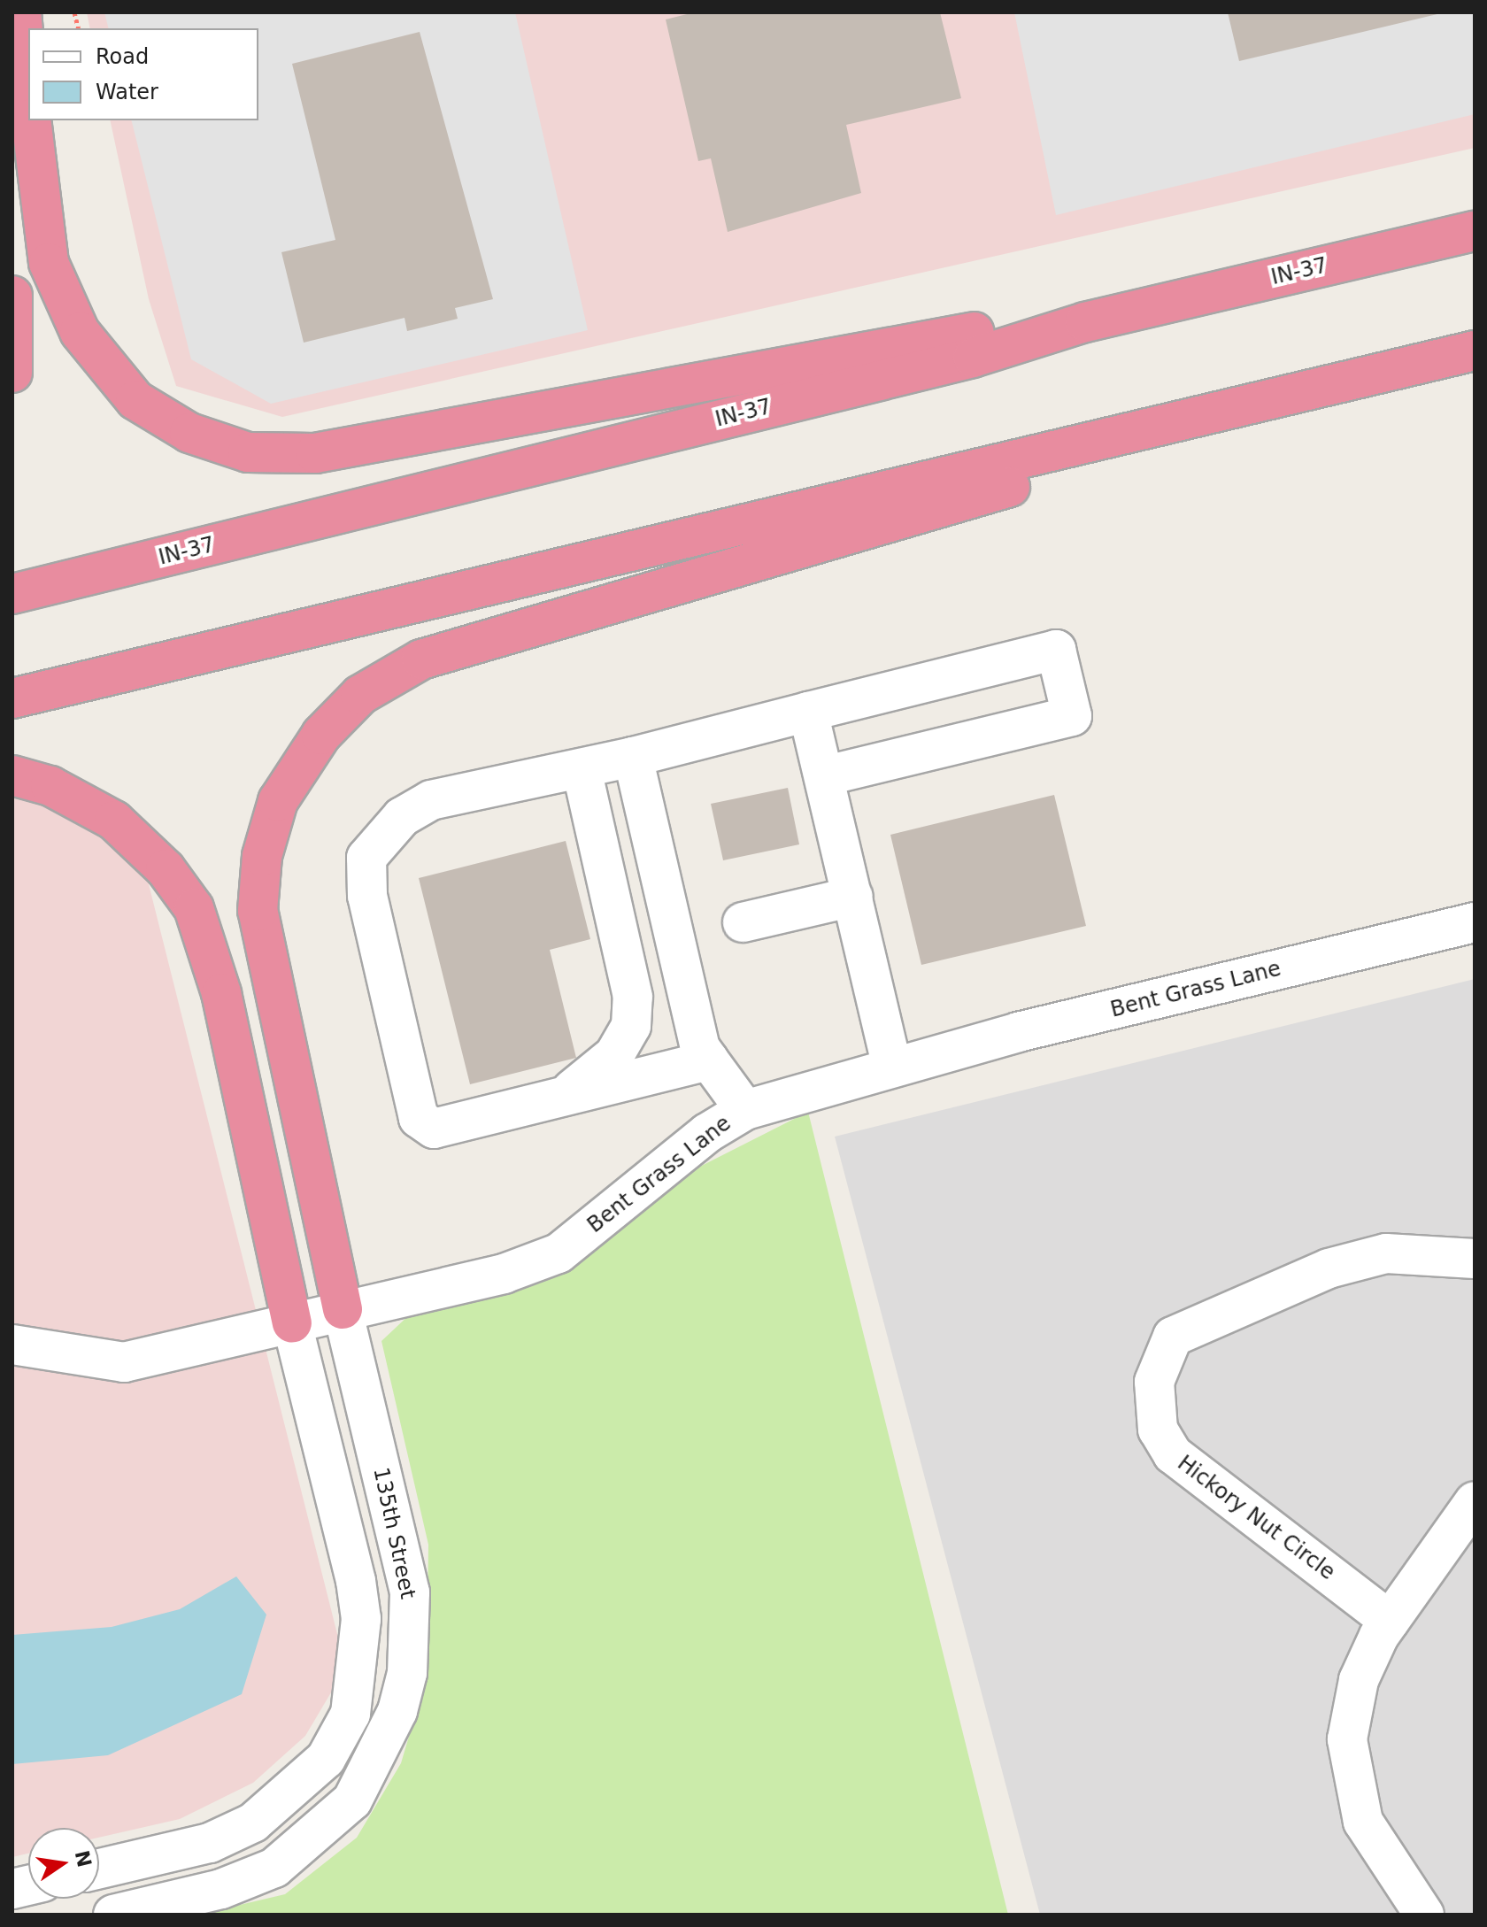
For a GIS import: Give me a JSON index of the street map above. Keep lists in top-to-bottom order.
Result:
{
  "streets": {
    "highway": ["IN-37"],
    "street": ["Bent Grass Lane", "Hickory Nut Circle", "135th Street"]
  },
  "crossings": [
    ["Bent Grass Lane", "135th Street"]
  ],
  "legend": ["Road", "Water"],
  "north": "right"
}
